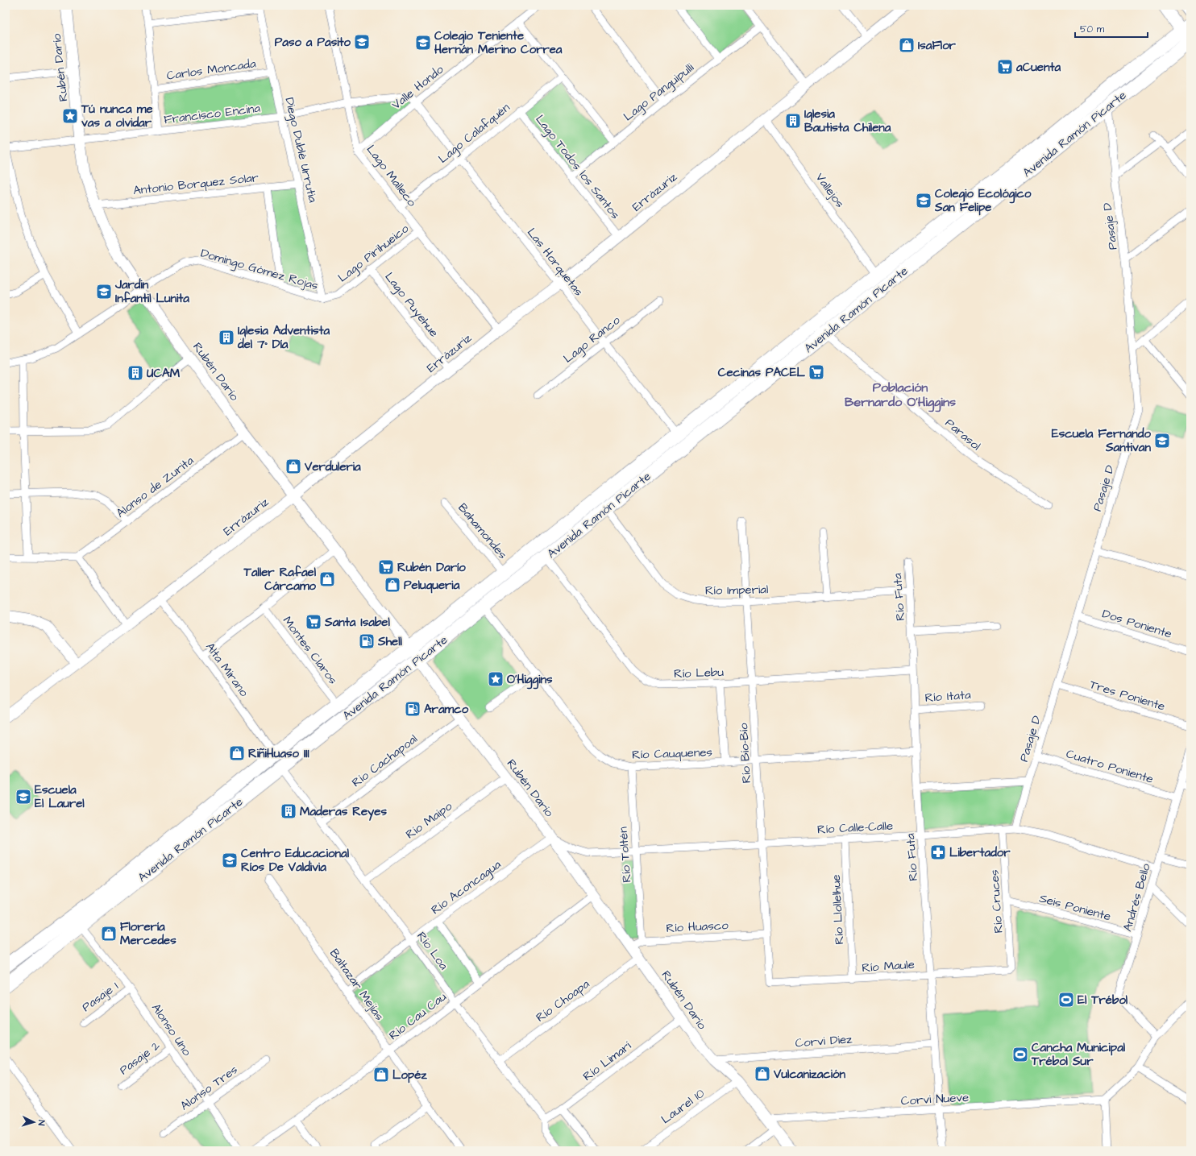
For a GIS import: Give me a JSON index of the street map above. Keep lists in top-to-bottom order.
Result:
{
  "streets": {
    "highway": ["Avenida Ramón Picarte"],
    "street": [
      "Rubén Darío",
      "Carlos Moncada",
      "Valle Hondo",
      "Lago Panguipulli",
      "Francisco Encina",
      "Lago Calafquén",
      "Diego Dublé Urrutia",
      "Lago Todos los Santos",
      "Lago Malleco",
      "Antonio Borquez Solar",
      "Vallejos",
      "Errázuriz",
      "Pasaje D",
      "Lago Pirihueico",
      "Las Horquetas",
      "Domingo Gómez Rojas",
      "Lago Puyehue",
      "Lago Ranco",
      "Parasol",
      "Alonso de Zurita",
      "Bahamondes",
      "Río Imperial",
      "Río Futa",
      "Dos Poniente",
      "Montes Claros",
      "Alta Mirano",
      "Río Lebu",
      "Tres Poniente",
      "Río Itata",
      "Río Cauquenes",
      "Río Bío-Bío",
      "Río Cachapoal",
      "Cuatro Poniente",
      "Río Maipo",
      "Río Calle-Calle",
      "Río Toltén",
      "Río Aconcagua",
      "Andrés Bello",
      "Río Cruces",
      "Seis Poniente",
      "Río Llollelhue",
      "Río Huasco",
      "Río Loa",
      "Río Maule",
      "Baltazar Mejías",
      "Pasaje 1",
      "Río Choapa",
      "Río Cau Cau",
      "Alonso Uno",
      "Corvi Diez",
      "Pasaje 2",
      "Río Limarí",
      "Alonso Tres",
      "Corvi Nueve",
      "Laurel 10"
    ]
  },
  "crossings": [
    ["Rubén Darío", "Francisco Encina"],
    ["Rubén Darío", "Avenida Ramón Picarte"],
    ["Rubén Darío", "Antonio Borquez Solar"],
    ["Rubén Darío", "Errázuriz"],
    ["Rubén Darío", "Domingo Gómez Rojas"],
    ["Rubén Darío", "Alonso de Zurita"],
    ["Rubén Darío", "Río Cachapoal"],
    ["Rubén Darío", "Río Maipo"],
    ["Rubén Darío", "Río Calle-Calle"],
    ["Rubén Darío", "Río Aconcagua"],
    ["Rubén Darío", "Río Huasco"],
    ["Rubén Darío", "Río Choapa"],
    ["Rubén Darío", "Río Cau Cau"],
    ["Rubén Darío", "Corvi Diez"],
    ["Rubén Darío", "Río Limarí"],
    ["Rubén Darío", "Corvi Nueve"],
    ["Rubén Darío", "Laurel 10"],
    ["Carlos Moncada", "Diego Dublé Urrutia"],
    ["Valle Hondo", "Francisco Encina"],
    ["Valle Hondo", "Lago Malleco"],
    ["Valle Hondo", "Las Horquetas"],
    ["Lago Panguipulli", "Lago Todos los Santos"],
    ["Francisco Encina", "Diego Dublé Urrutia"],
    ["Francisco Encina", "Lago Malleco"],
    ["Francisco Encina", "Las Horquetas"],
    ["Lago Calafquén", "Lago Todos los Santos"],
    ["Lago Calafquén", "Lago Malleco"],
    ["Lago Calafquén", "Las Horquetas"],
    ["Avenida Ramón Picarte", "Vallejos"],
    ["Avenida Ramón Picarte", "Pasaje D"],
    ["Avenida Ramón Picarte", "Las Horquetas"],
    ["Avenida Ramón Picarte", "Parasol"],
    ["Avenida Ramón Picarte", "Bahamondes"],
    ["Avenida Ramón Picarte", "Río Imperial"],
    ["Avenida Ramón Picarte", "Montes Claros"],
    ["Avenida Ramón Picarte", "Alta Mirano"],
    ["Avenida Ramón Picarte", "Río Lebu"],
    ["Avenida Ramón Picarte", "Río Cauquenes"],
    ["Avenida Ramón Picarte", "Río Loa"],
    ["Avenida Ramón Picarte", "Alonso Uno"],
    ["Diego Dublé Urrutia", "Antonio Borquez Solar"],
    ["Diego Dublé Urrutia", "Lago Pirihueico"],
    ["Diego Dublé Urrutia", "Domingo Gómez Rojas"],
    ["Lago Todos los Santos", "Errázuriz"],
    ["Lago Malleco", "Errázuriz"],
    ["Lago Malleco", "Lago Pirihueico"],
    ["Vallejos", "Errázuriz"],
    ["Errázuriz", "Las Horquetas"],
    ["Errázuriz", "Lago Puyehue"],
    ["Errázuriz", "Alta Mirano"],
    ["Pasaje D", "Dos Poniente"],
    ["Pasaje D", "Tres Poniente"],
    ["Pasaje D", "Cuatro Poniente"],
    ["Pasaje D", "Río Calle-Calle"],
    ["Lago Pirihueico", "Domingo Gómez Rojas"],
    ["Lago Pirihueico", "Lago Puyehue"],
    ["Las Horquetas", "Lago Ranco"],
    ["Río Imperial", "Río Futa"],
    ["Río Imperial", "Río Bío-Bío"],
    ["Río Futa", "Río Lebu"],
    ["Río Futa", "Río Itata"],
    ["Río Futa", "Río Cauquenes"],
    ["Río Futa", "Río Calle-Calle"],
    ["Río Futa", "Río Maule"],
    ["Río Futa", "Corvi Diez"],
    ["Río Futa", "Corvi Nueve"],
    ["Río Lebu", "Río Bío-Bío"],
    ["Río Cauquenes", "Río Bío-Bío"],
    ["Río Cauquenes", "Río Toltén"],
    ["Río Bío-Bío", "Río Calle-Calle"],
    ["Río Bío-Bío", "Río Huasco"],
    ["Río Bío-Bío", "Río Maule"],
    ["Río Cachapoal", "Río Loa"],
    ["Cuatro Poniente", "Andrés Bello"],
    ["Río Maipo", "Río Loa"],
    ["Río Calle-Calle", "Río Toltén"],
    ["Río Calle-Calle", "Río Aconcagua"],
    ["Río Calle-Calle", "Andrés Bello"],
    ["Río Calle-Calle", "Río Cruces"],
    ["Río Calle-Calle", "Río Llollelhue"],
    ["Río Toltén", "Río Huasco"],
    ["Río Aconcagua", "Río Loa"],
    ["Río Aconcagua", "Baltazar Mejías"],
    ["Andrés Bello", "Seis Poniente"],
    ["Río Cruces", "Seis Poniente"],
    ["Río Cruces", "Río Maule"],
    ["Río Llollelhue", "Río Maule"],
    ["Río Loa", "Río Choapa"],
    ["Río Loa", "Río Cau Cau"],
    ["Río Loa", "Río Limarí"],
    ["Baltazar Mejías", "Río Cau Cau"],
    ["Pasaje 1", "Alonso Uno"],
    ["Alonso Uno", "Pasaje 2"],
    ["Alonso Uno", "Alonso Tres"]
  ],
  "districts": ["Población Bernardo O'Higgins"],
  "places": {
    "school or university": [
      "Paso a Pasito",
      "Colegio Teniente Hernán Merino Correa",
      "Colegio Ecológico San Felipe",
      "Jardin Infantil Lunita",
      "Escuela Fernando Santivan",
      "Escuela El Laurel",
      "Centro Educacional Ríos De Valdivia"
    ],
    "shop": [
      "IsaFlor",
      "Verduleria",
      "Taller Rafael Cárcamo",
      "Peluqueria",
      "RiñiHuaso III",
      "Florería Mercedes",
      "Vulcanización",
      "Lopéz"
    ],
    "supermarket": [
      "aCuenta",
      "Cecinas PACEL",
      "Rubén Darío",
      "Santa Isabel"
    ],
    "place": ["Tú nunca me vas a olvidar", "O’Higgins"],
    "building": [
      "Iglesia Bautista Chilena",
      "Iglesia Adventista del 7° Día",
      "UCAM",
      "Maderas Reyes"
    ],
    "fuel station": ["Shell", "Aramco"],
    "pharmacy": ["Libertador"],
    "sports": ["El Trébol", "Cancha Municipal Trébol Sur"]
  },
  "scale_bar": "50 m",
  "north": "right"
}
